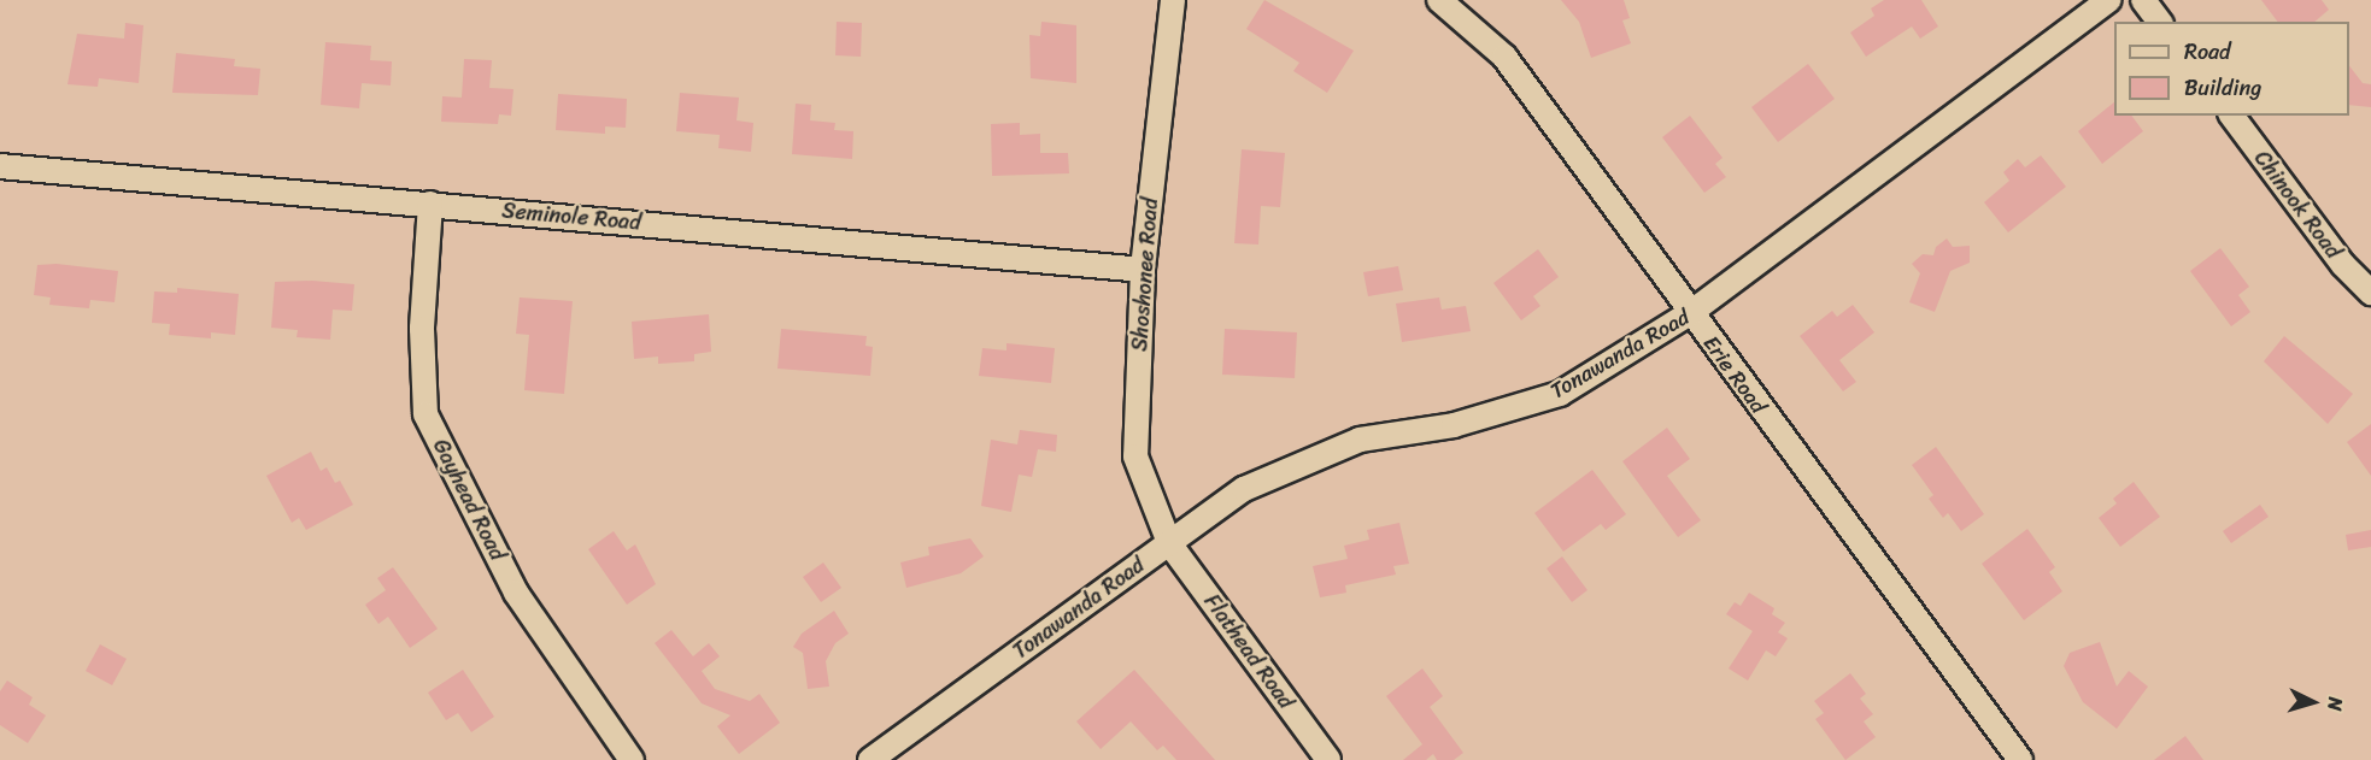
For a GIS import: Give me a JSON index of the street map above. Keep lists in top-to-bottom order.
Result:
{
  "streets": {
    "street": [
      "Chinook Road",
      "Seminole Road",
      "Shoshonee Road",
      "Tonawanda Road",
      "Erie Road",
      "Gayhead Road",
      "Flathead Road"
    ]
  },
  "crossings": [
    ["Seminole Road", "Shoshonee Road"],
    ["Seminole Road", "Gayhead Road"],
    ["Shoshonee Road", "Tonawanda Road"],
    ["Shoshonee Road", "Flathead Road"],
    ["Tonawanda Road", "Erie Road"],
    ["Tonawanda Road", "Flathead Road"]
  ],
  "legend": ["Road", "Building"],
  "north": "right"
}
